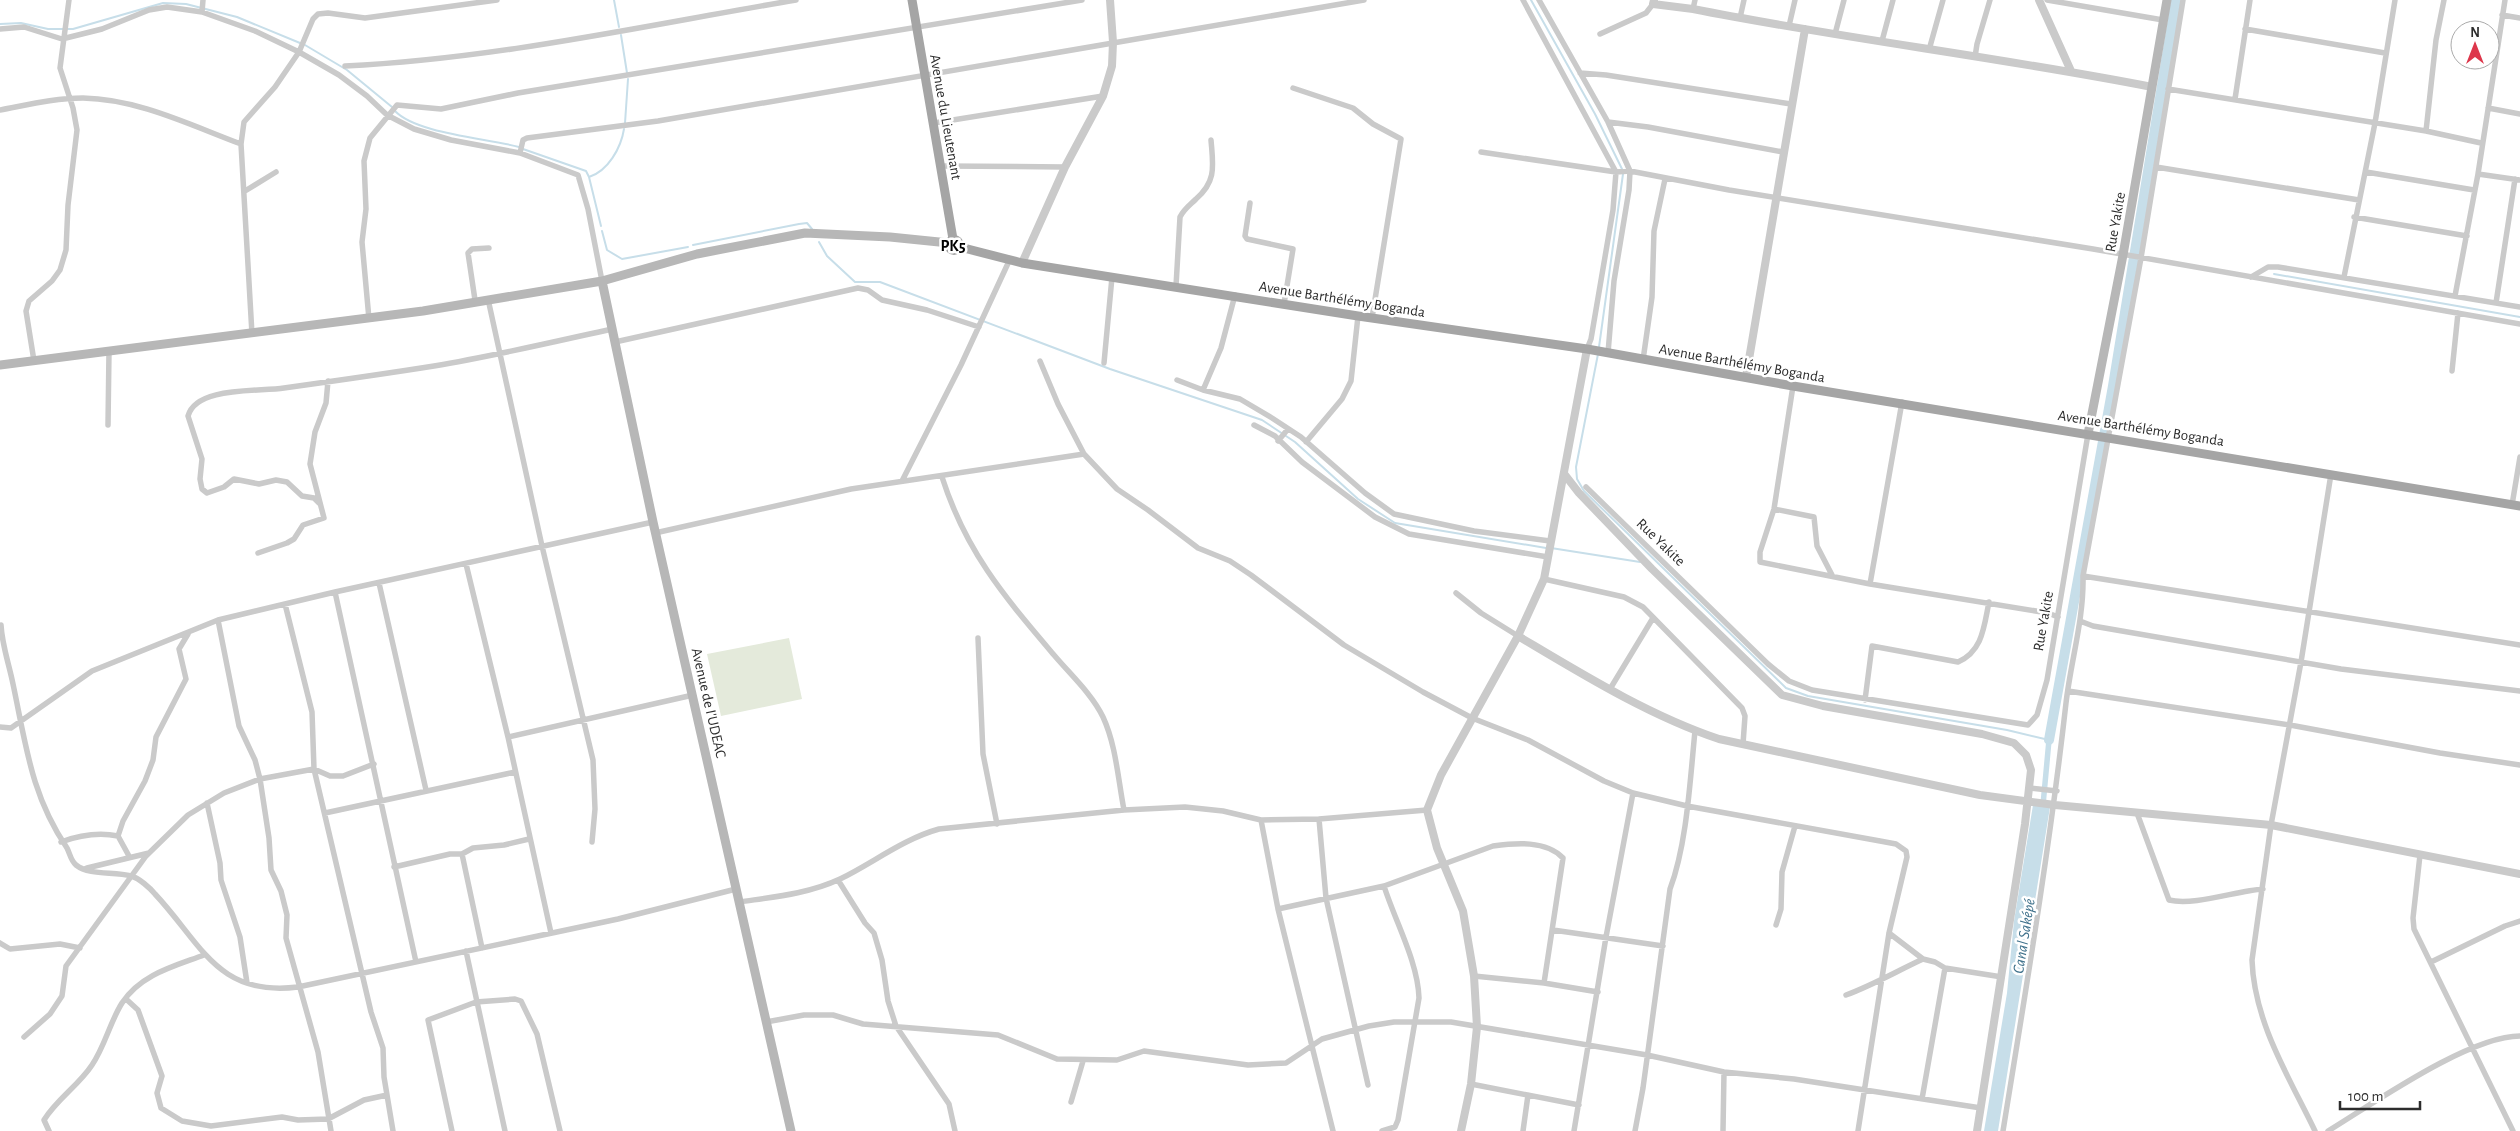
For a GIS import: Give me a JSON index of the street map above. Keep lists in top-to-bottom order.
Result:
{
  "streets": {
    "main road": [
      "Avenue du Lieutenant",
      "Rue Yakite",
      "Avenue Barthélémy Boganda",
      "Avenue de I'UDEAC"
    ]
  },
  "crossings": [
    ["Avenue du Lieutenant", "Avenue Barthélémy Boganda"],
    ["Rue Yakite", "Avenue Barthélémy Boganda"]
  ],
  "districts": ["PK5"],
  "water": ["Canal Saképé"],
  "scale_bar": "100 m",
  "north": "top"
}
